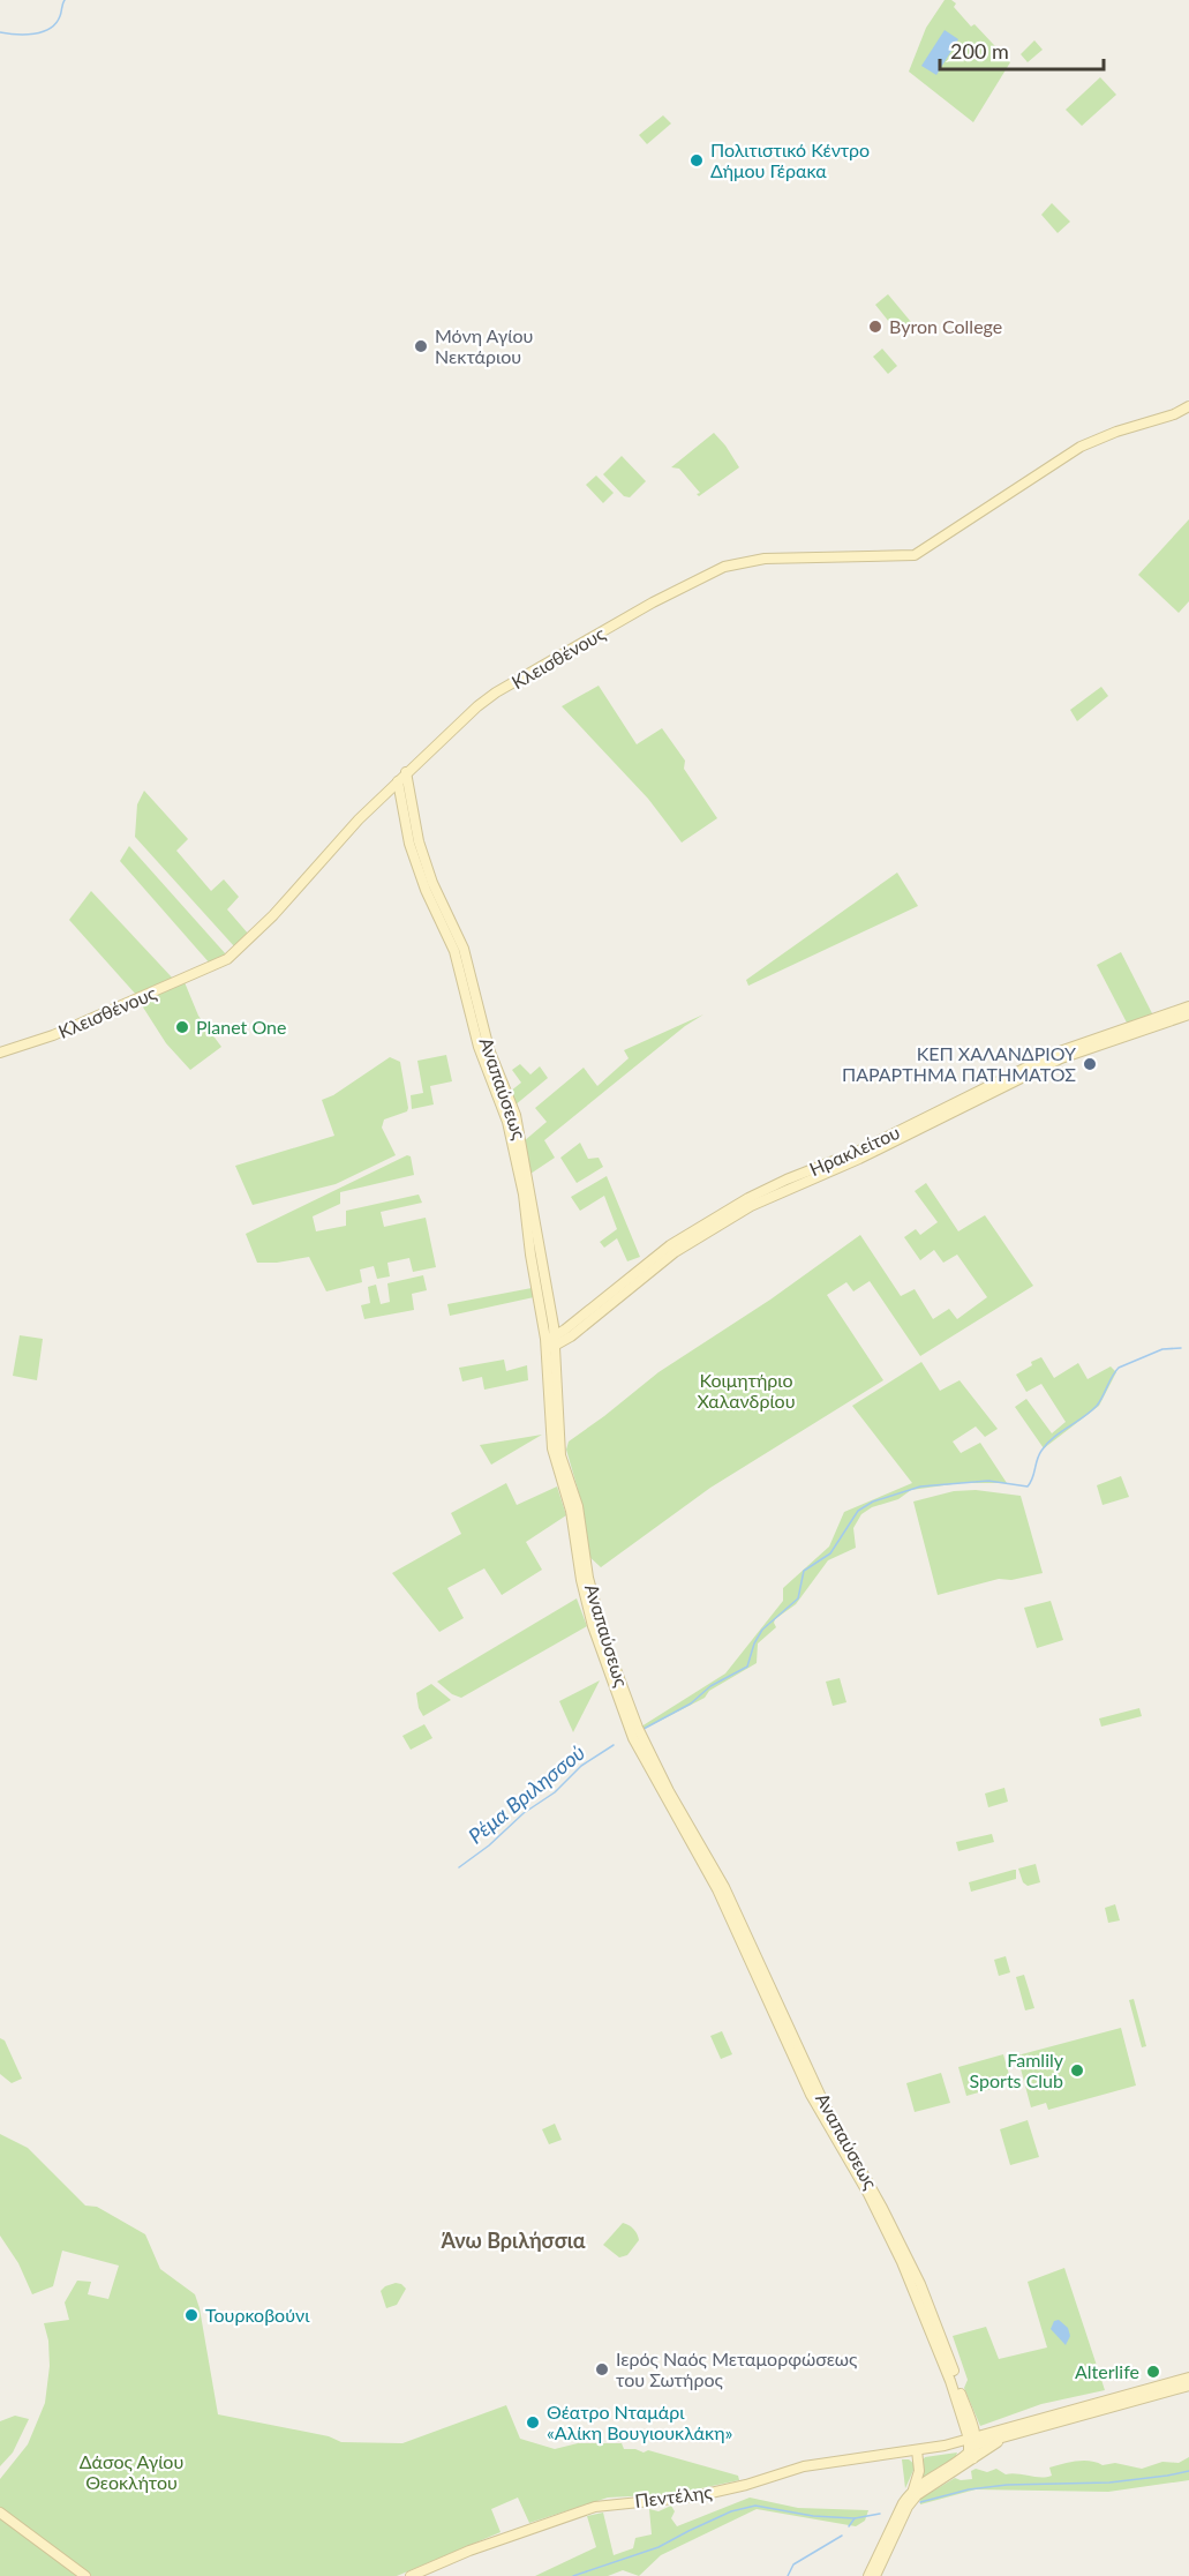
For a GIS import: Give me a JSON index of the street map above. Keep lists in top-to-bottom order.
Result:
{
  "streets": {
    "main road": [
      "Κλεισθένους",
      "Αναπαύσεως",
      "Ηρακλείτου",
      "Πεντέλης"
    ]
  },
  "crossings": [
    ["Κλεισθένους", "Αναπαύσεως"],
    ["Αναπαύσεως", "Ηρακλείτου"],
    ["Αναπαύσεως", "Πεντέλης"]
  ],
  "districts": ["Άνω Βριλήσσια"],
  "water": ["Ρέμα Βριλησσού"],
  "parks": ["Κοιμητήριο Χαλανδρίου", "Δάσος Αγίου Θεοκλήτου"],
  "places": [
    "Πολιτιστικό Κέντρο Δήμου Γέρακα",
    "Byron College",
    "Μόνη Αγίου Νεκτάριου",
    "Planet One",
    "ΚΕΠ ΧΑΛΑΝΔΡΙΟΥ ΠΑΡΑΡΤΗΜΑ ΠΑΤΗΜΑΤΟΣ",
    "Famlily Sports Club",
    "Τουρκοβούνι",
    "Ιερός Ναός Μεταμορφώσεως του Σωτήρος",
    "Alterlife",
    "Θέατρο Νταμάρι «Αλίκη Βουγιουκλάκη»"
  ],
  "scale_bar": "200 m"
}
